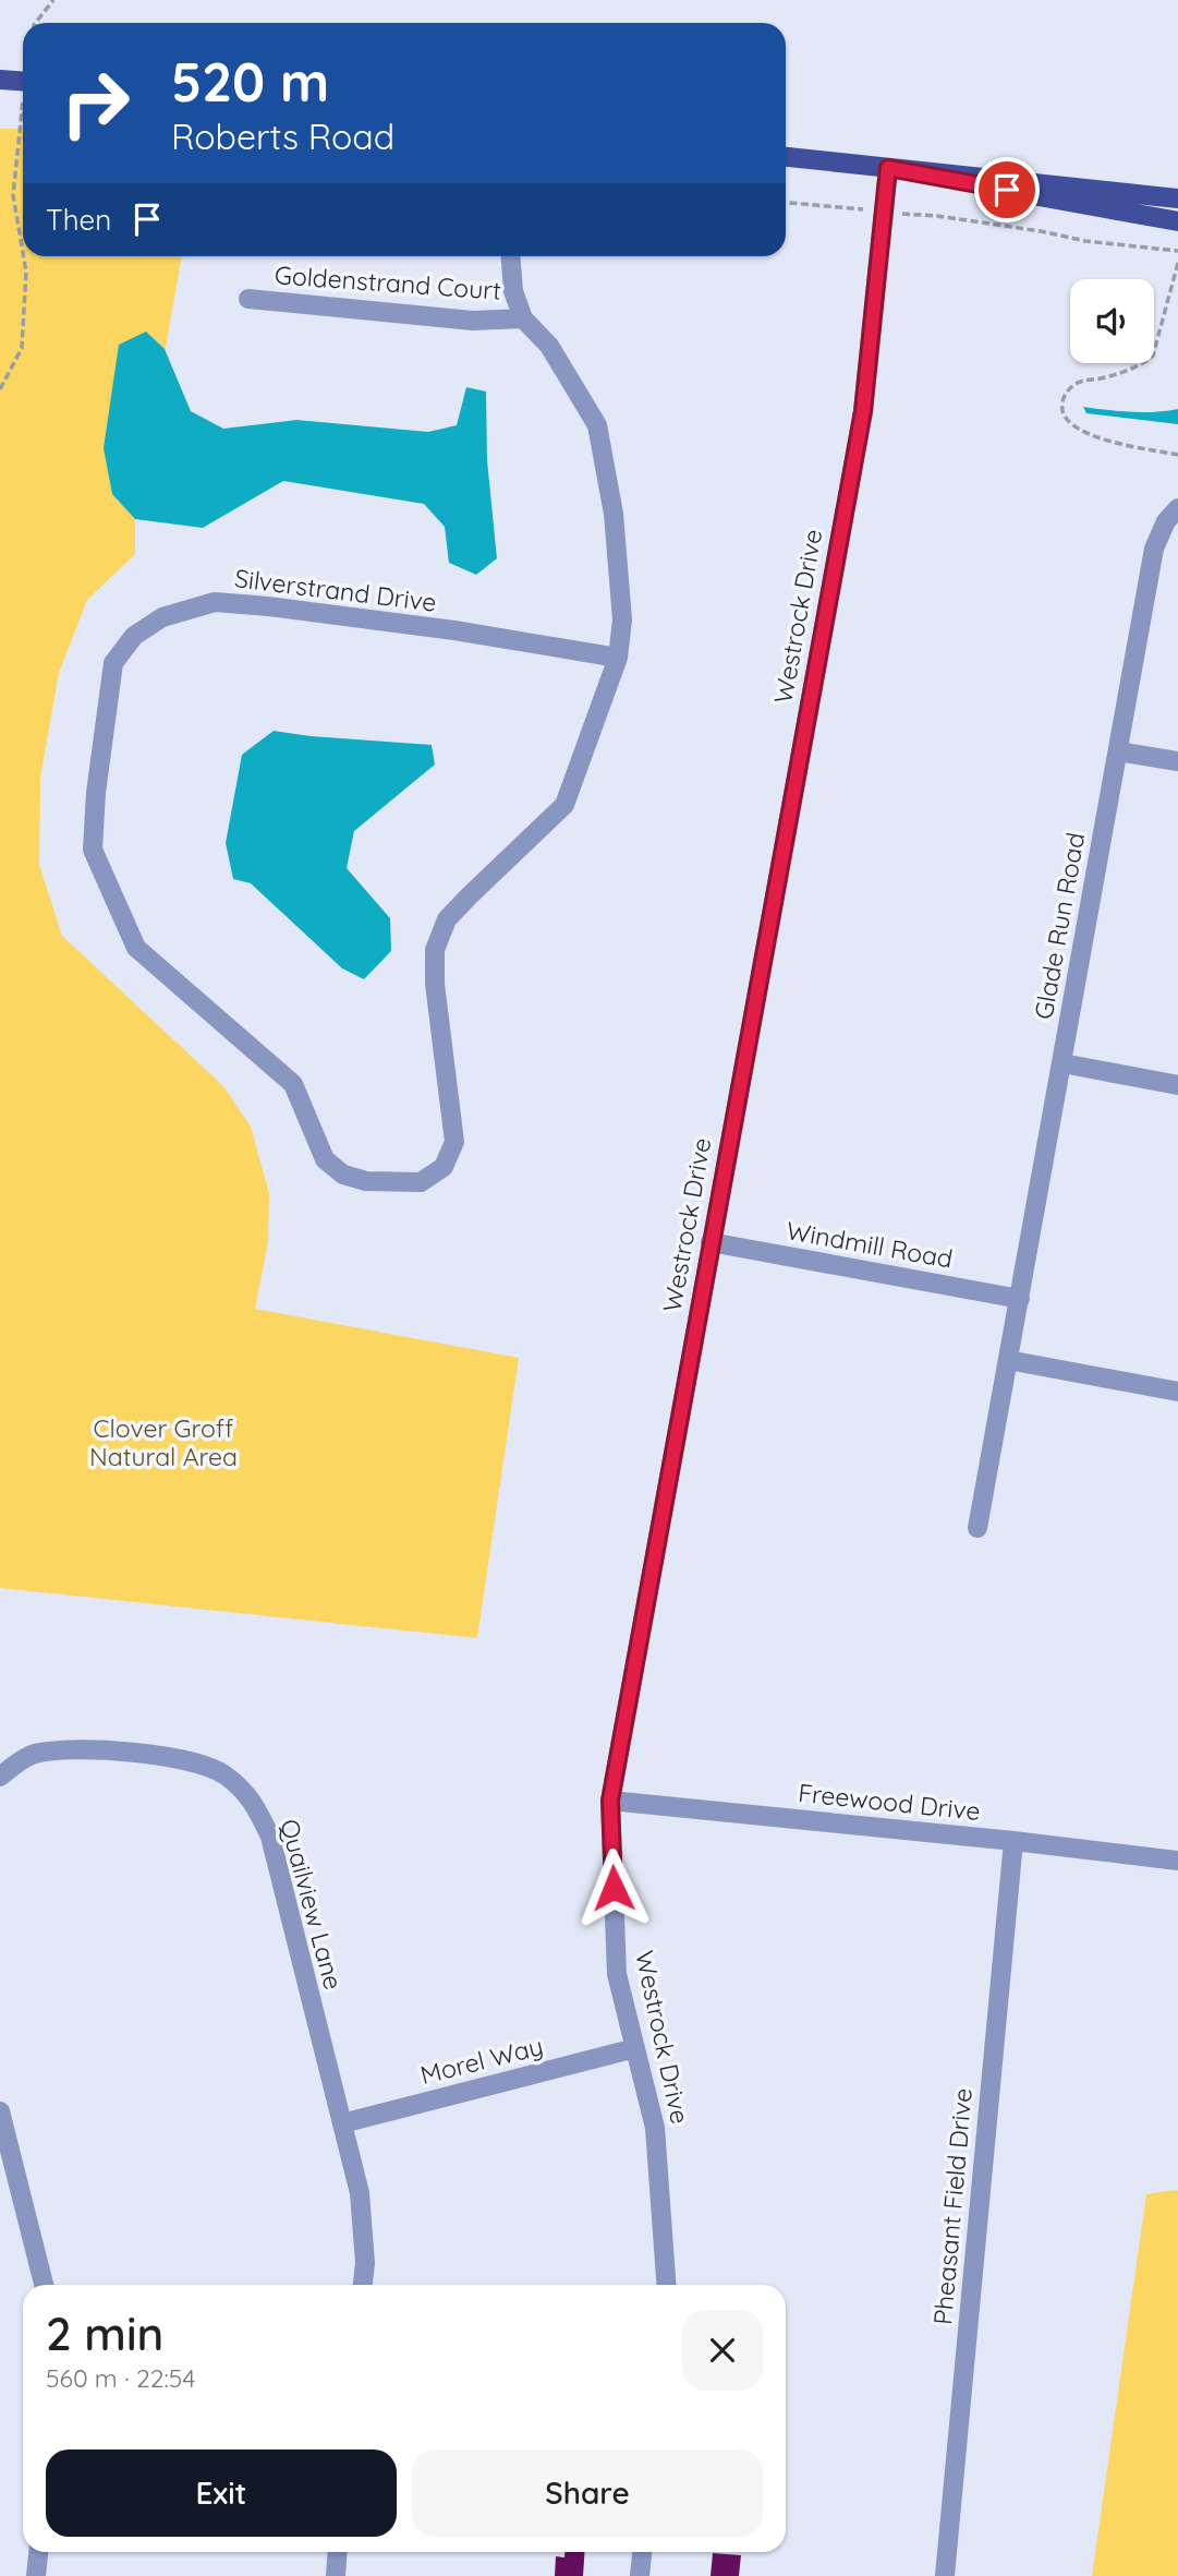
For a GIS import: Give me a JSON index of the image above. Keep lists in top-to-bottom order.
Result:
{
  "streets": {
    "street": [
      "Goldenstrand Court",
      "Silverstrand Drive",
      "Westrock Drive",
      "Glade Run Road",
      "Windmill Road",
      "Freewood Drive",
      "Quailview Lane",
      "Morel Way",
      "Pheasant Field Drive"
    ]
  },
  "crossings": [
    ["Westrock Drive", "Windmill Road"],
    ["Westrock Drive", "Freewood Drive"],
    ["Westrock Drive", "Morel Way"],
    ["Glade Run Road", "Windmill Road"],
    ["Freewood Drive", "Pheasant Field Drive"],
    ["Quailview Lane", "Morel Way"]
  ],
  "parks": ["Clover Groff Natural Area"],
  "page": {
    "turn": ["520 m", "Roberts Road"],
    "then": "Then",
    "heading": ["2 min", "560 m · 22:54"],
    "buttons": ["Exit", "Share"]
  }
}
